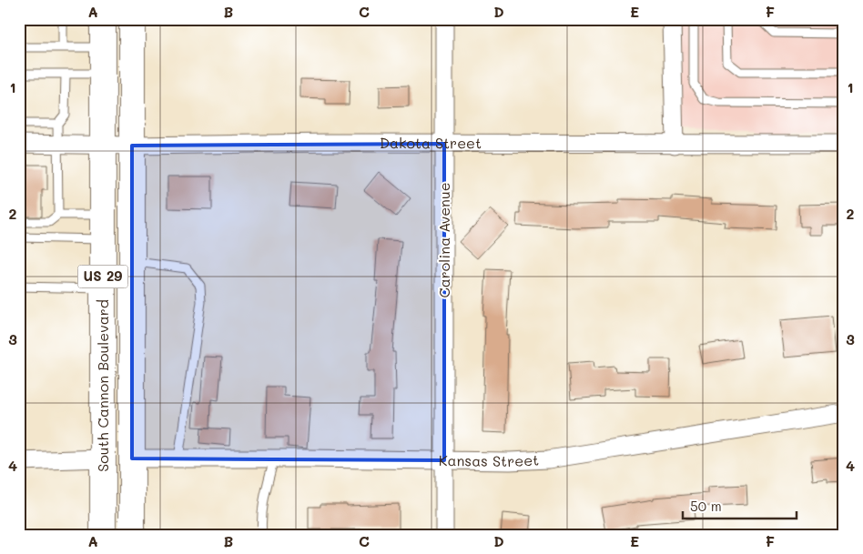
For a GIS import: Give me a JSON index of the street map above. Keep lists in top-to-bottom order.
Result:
{
  "streets": {
    "main road": ["US 29", "South Cannon Boulevard"],
    "street": ["Dakota Street", "Carolina Avenue", "Kansas Street"]
  },
  "crossings": [
    ["Dakota Street", "Carolina Avenue"],
    ["Dakota Street", "South Cannon Boulevard"],
    ["Carolina Avenue", "Kansas Street"],
    ["South Cannon Boulevard", "Kansas Street"]
  ],
  "scale_bar": "50 m",
  "grid": {
    "columns": [
      "A",
      "B",
      "C",
      "D",
      "E",
      "F"
    ],
    "rows": [
      "1",
      "2",
      "3",
      "4"
    ]
  }
}
